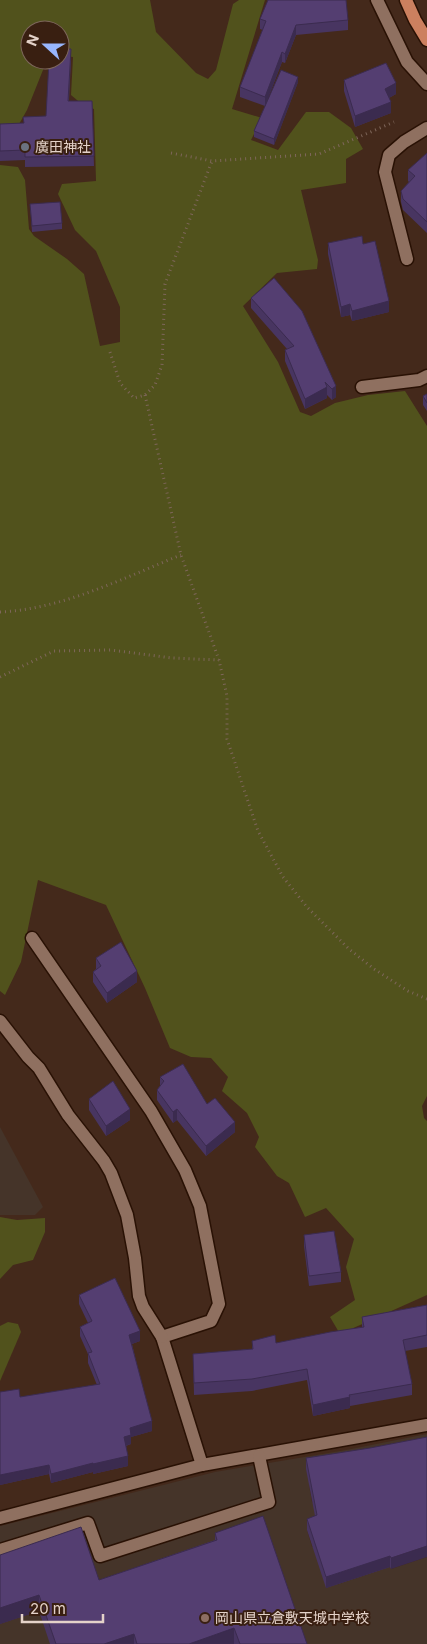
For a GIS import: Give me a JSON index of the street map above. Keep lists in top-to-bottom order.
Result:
{
  "places": ["廣田神社", "岡山県立倉敷天城中学校"],
  "scale_bar": "20 m",
  "north": "left"
}
